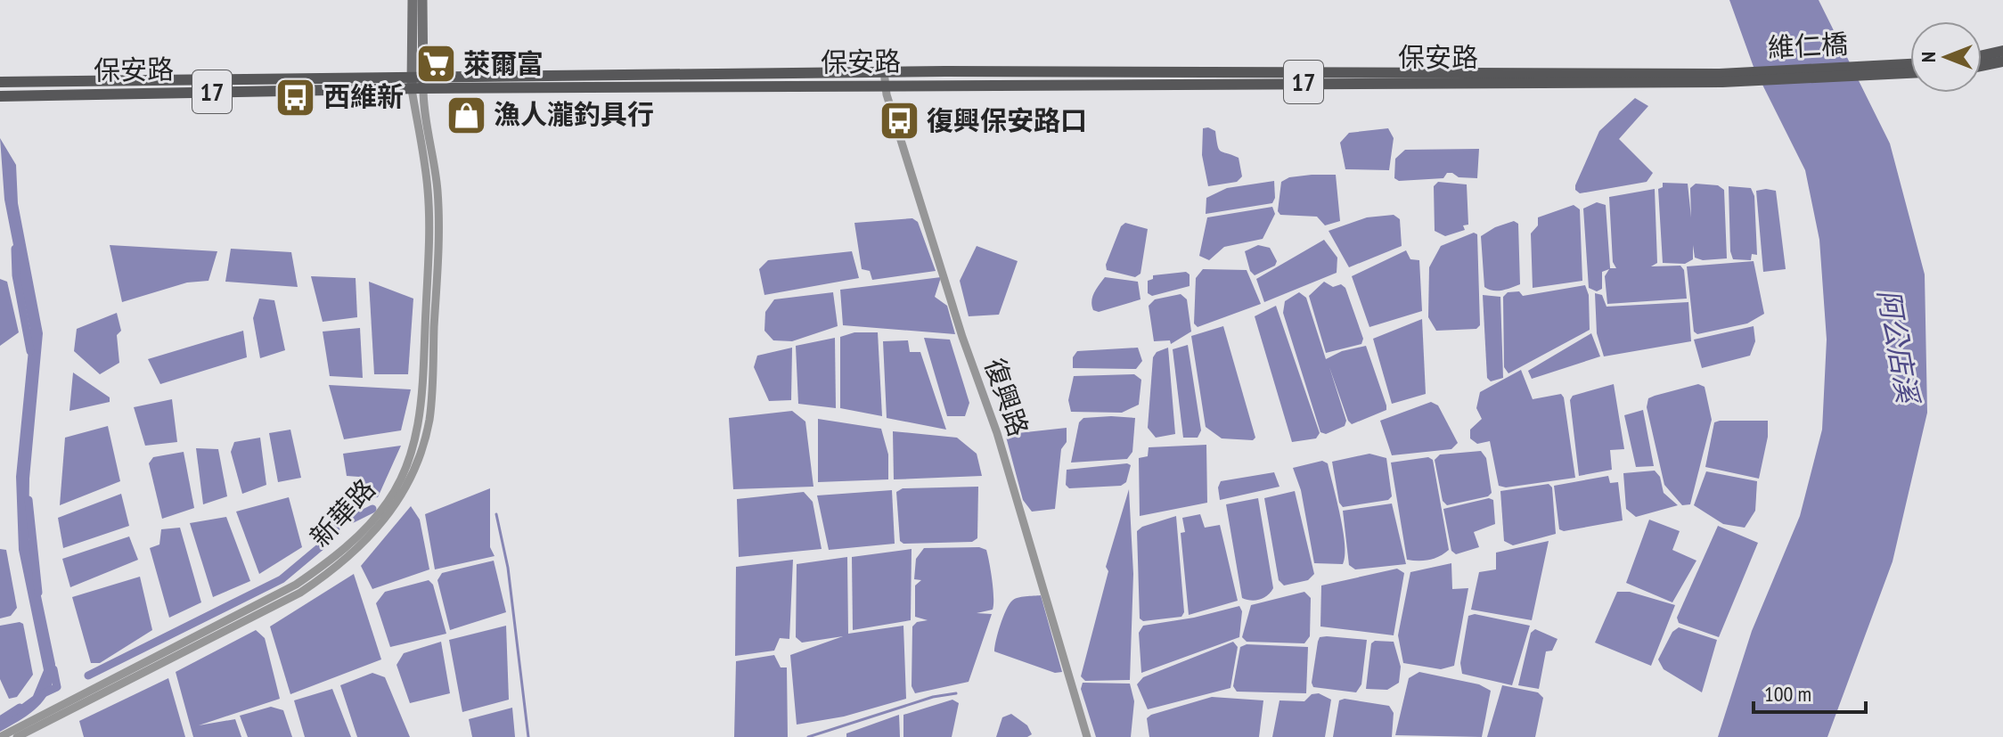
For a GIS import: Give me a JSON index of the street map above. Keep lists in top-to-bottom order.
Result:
{
  "streets": {
    "main road": ["維仁橋", "保安路", "17"],
    "street": ["復興路", "新華路"]
  },
  "crossings": [
    ["維仁橋", "保安路"],
    ["維仁橋", "17"],
    ["保安路", "復興路"],
    ["保安路", "新華路"]
  ],
  "water": ["阿公店溪"],
  "places": {
    "supermarket": ["萊爾富"],
    "bus stop": ["西維新", "復興保安路口"],
    "shop": ["漁人瀧釣具行"]
  },
  "scale_bar": "100 m",
  "north": "left"
}
